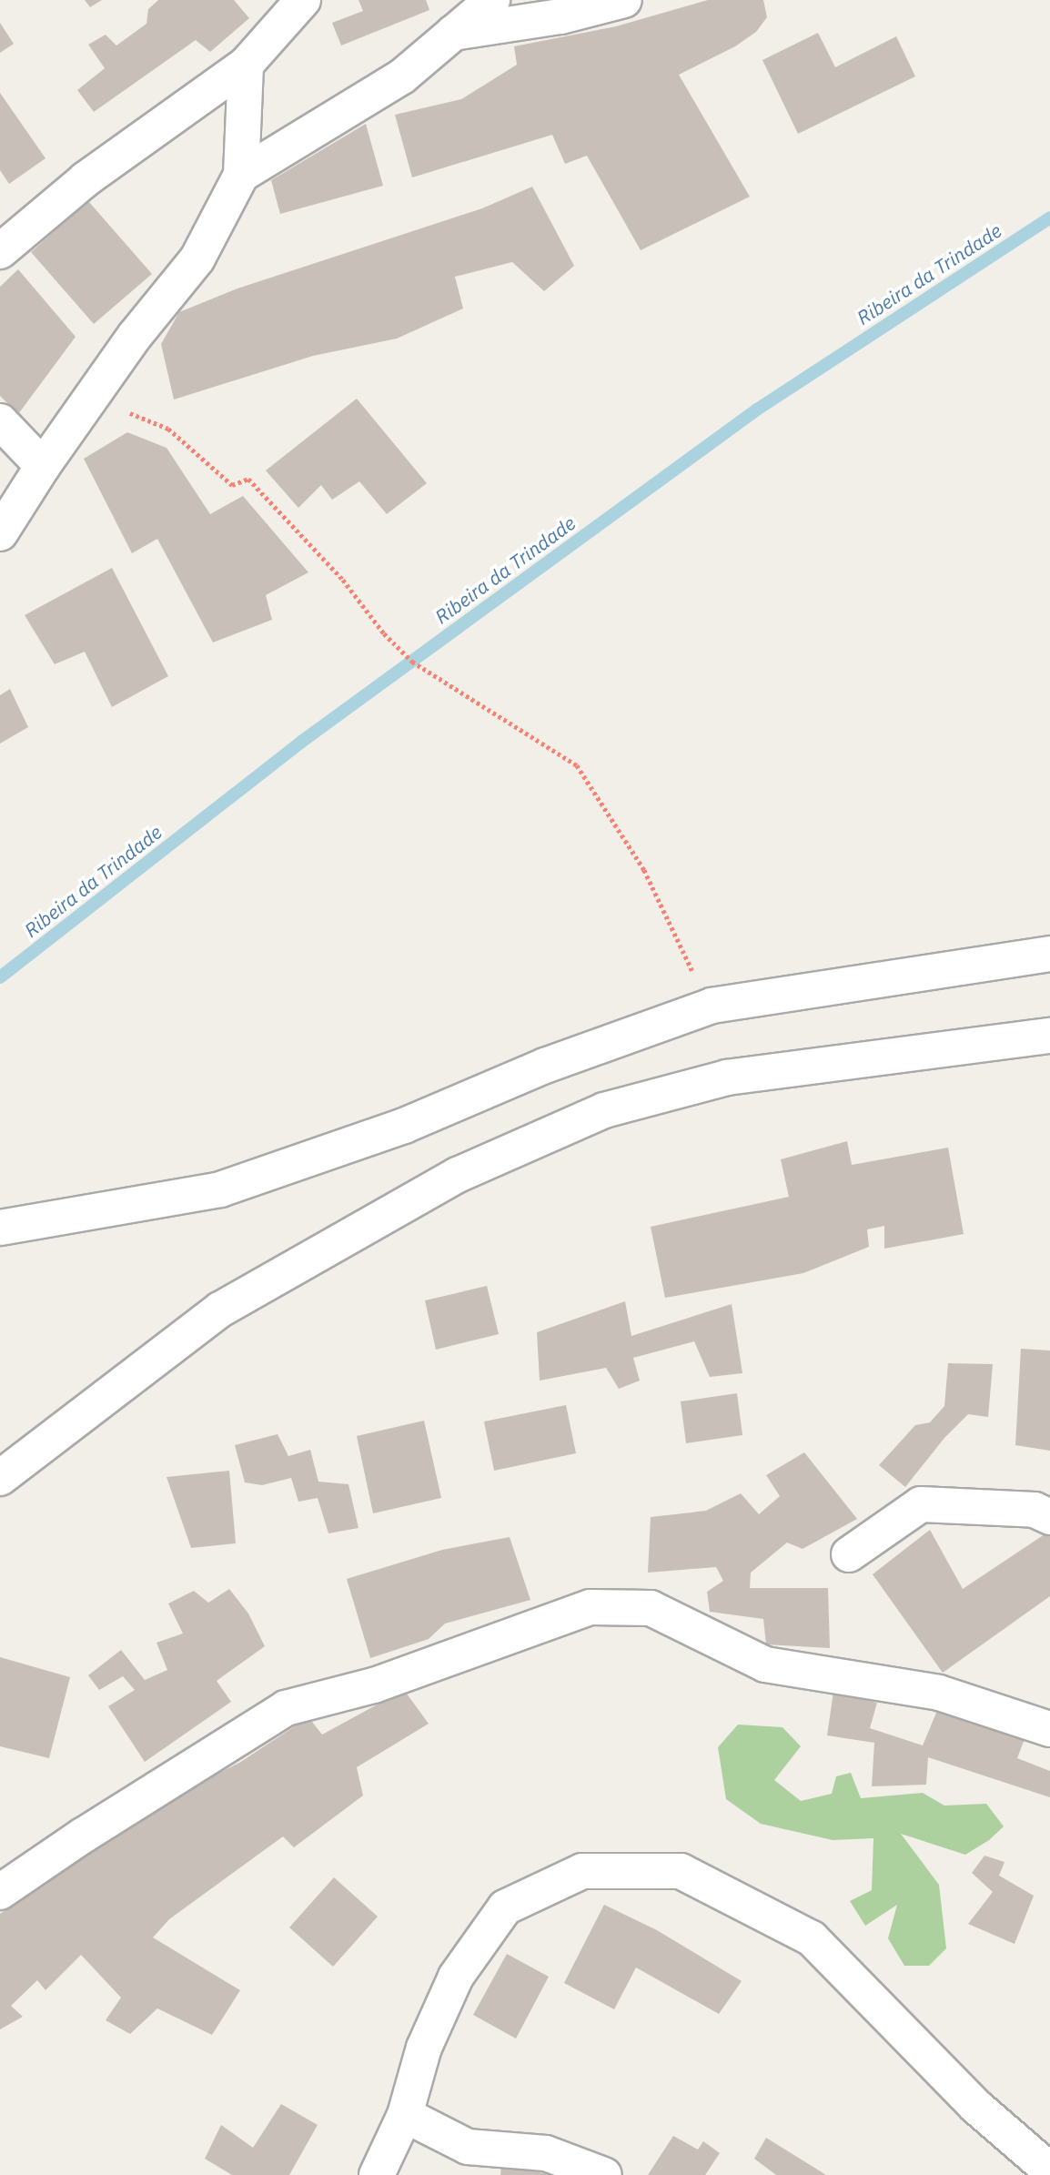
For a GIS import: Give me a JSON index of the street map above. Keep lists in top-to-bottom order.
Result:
{
  "water": ["Ribeira da Trindade"]
}
